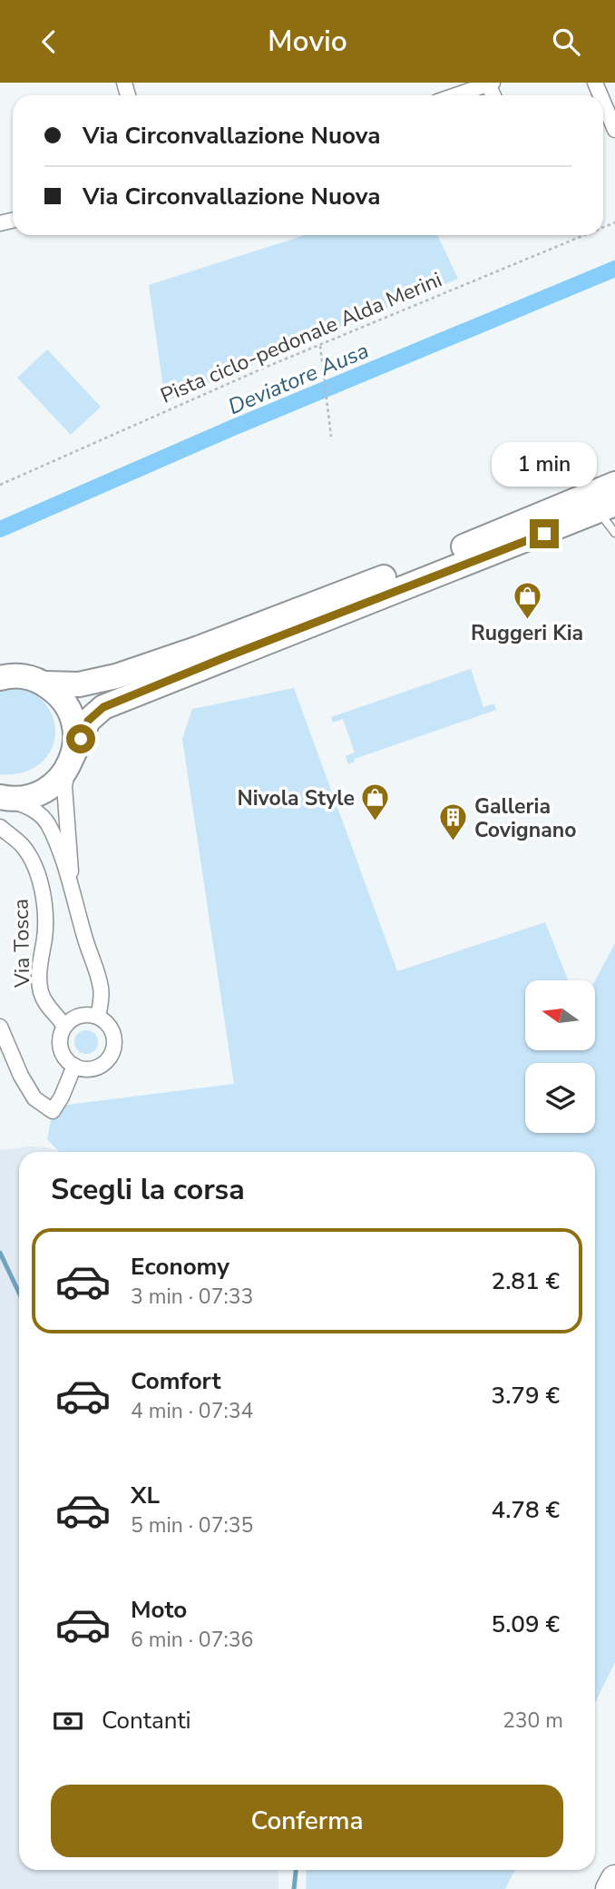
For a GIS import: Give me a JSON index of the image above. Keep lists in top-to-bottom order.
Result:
{
  "streets": {
    "street": ["Via Tosca"],
    "path": ["Pista ciclo-pedonale Alda Merini"]
  },
  "water": ["Deviatore Ausa"],
  "places": {
    "shop": ["Ruggeri Kia", "Nivola Style"],
    "building": ["Galleria Covignano"]
  },
  "north": "left",
  "page": {
    "header": "Movio",
    "banner": ["Via Circonvallazione Nuova", "Via Circonvallazione Nuova"],
    "bubble": "1 min",
    "heading": "Scegli la corsa",
    "list": [
      {
        "name": "Economy",
        "note": "3 min · 07:33",
        "value": "2.81 €"
      },
      {
        "name": "Comfort",
        "note": "4 min · 07:34",
        "value": "3.79 €"
      },
      {
        "name": "XL",
        "note": "5 min · 07:35",
        "value": "4.78 €"
      },
      {
        "name": "Moto",
        "note": "6 min · 07:36",
        "value": "5.09 €"
      }
    ],
    "pay": ["Contanti", "230 m"],
    "buttons": "Conferma"
  }
}
